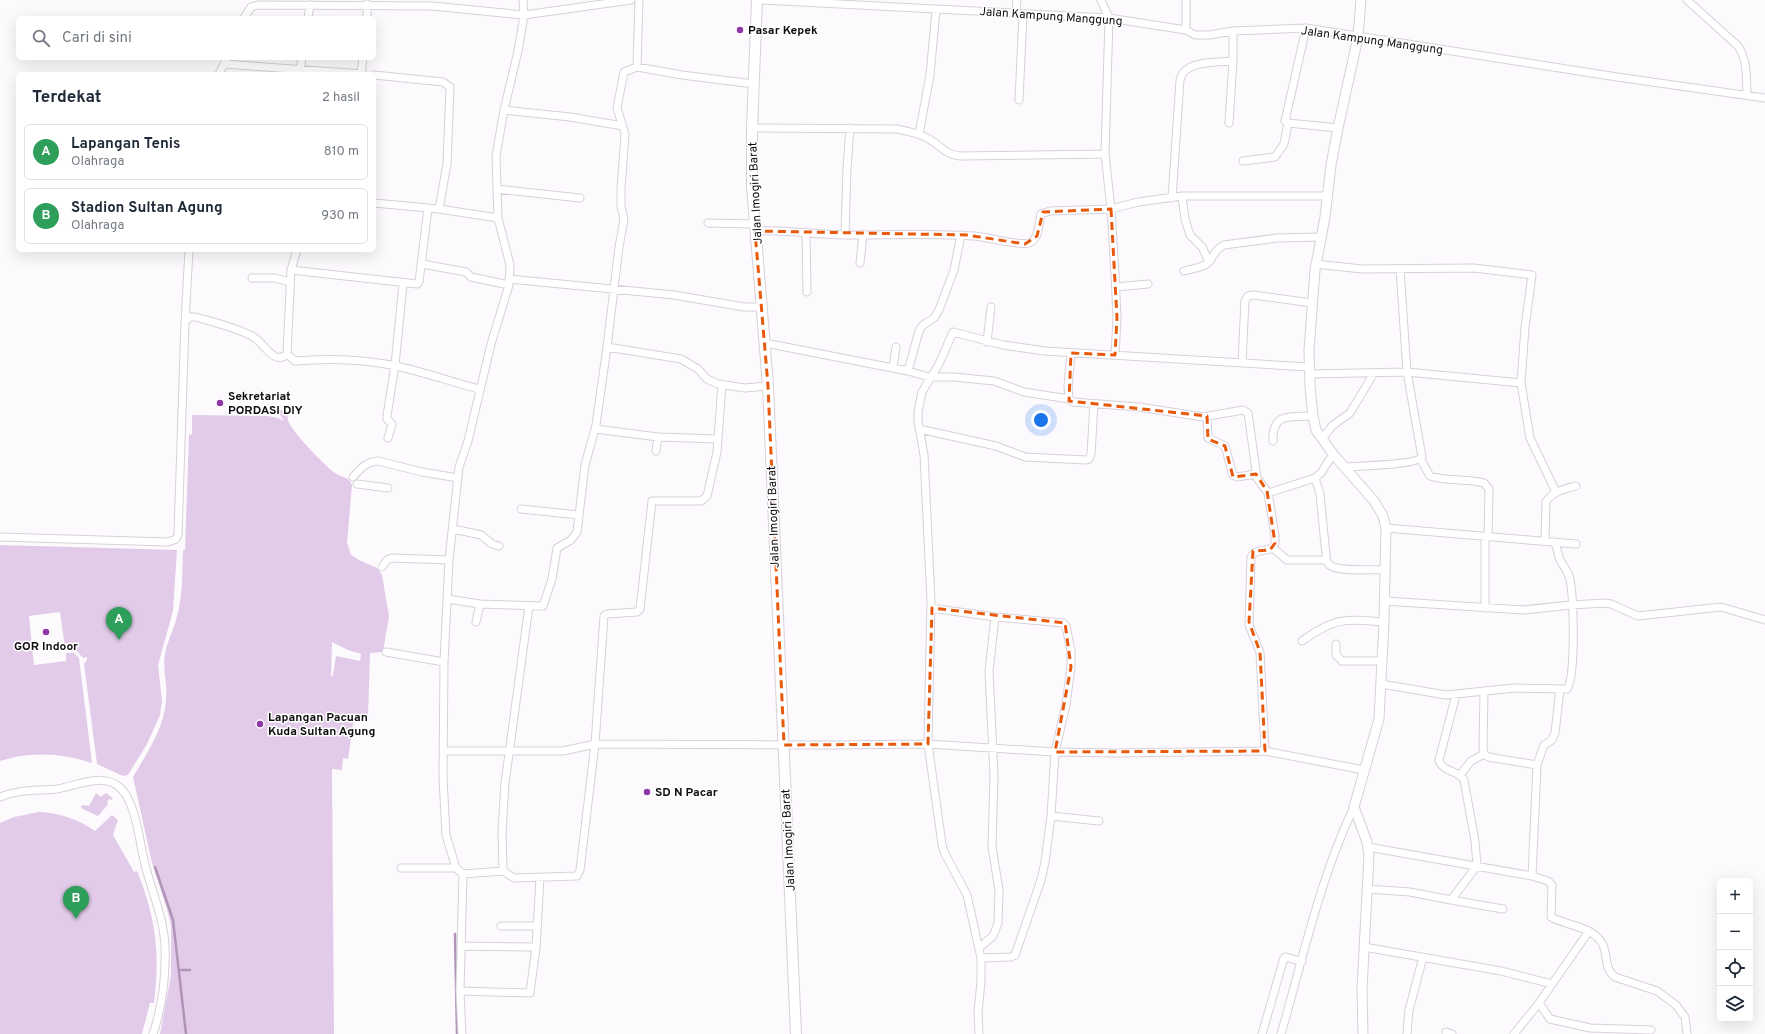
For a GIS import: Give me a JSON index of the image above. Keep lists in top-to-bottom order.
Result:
{
  "streets": {
    "main road": ["Jalan Imogiri Barat"],
    "street": ["Jalan Kampung Manggung"]
  },
  "places": [
    "Pasar Kepek",
    "Sekretariat PORDASI DIY",
    "GOR Indoor",
    "Lapangan Pacuan Kuda Sultan Agung",
    "SD N Pacar"
  ],
  "page": {
    "search": "Cari di sini",
    "heading": ["Terdekat", "2 hasil"],
    "list": [
      {
        "mark": "A",
        "name": "Lapangan Tenis",
        "note": "Olahraga",
        "value": "810 m"
      },
      {
        "mark": "B",
        "name": "Stadion Sultan Agung",
        "note": "Olahraga",
        "value": "930 m"
      }
    ],
    "pins": ["A", "B"],
    "map_buttons": ["+", "−"]
  }
}
